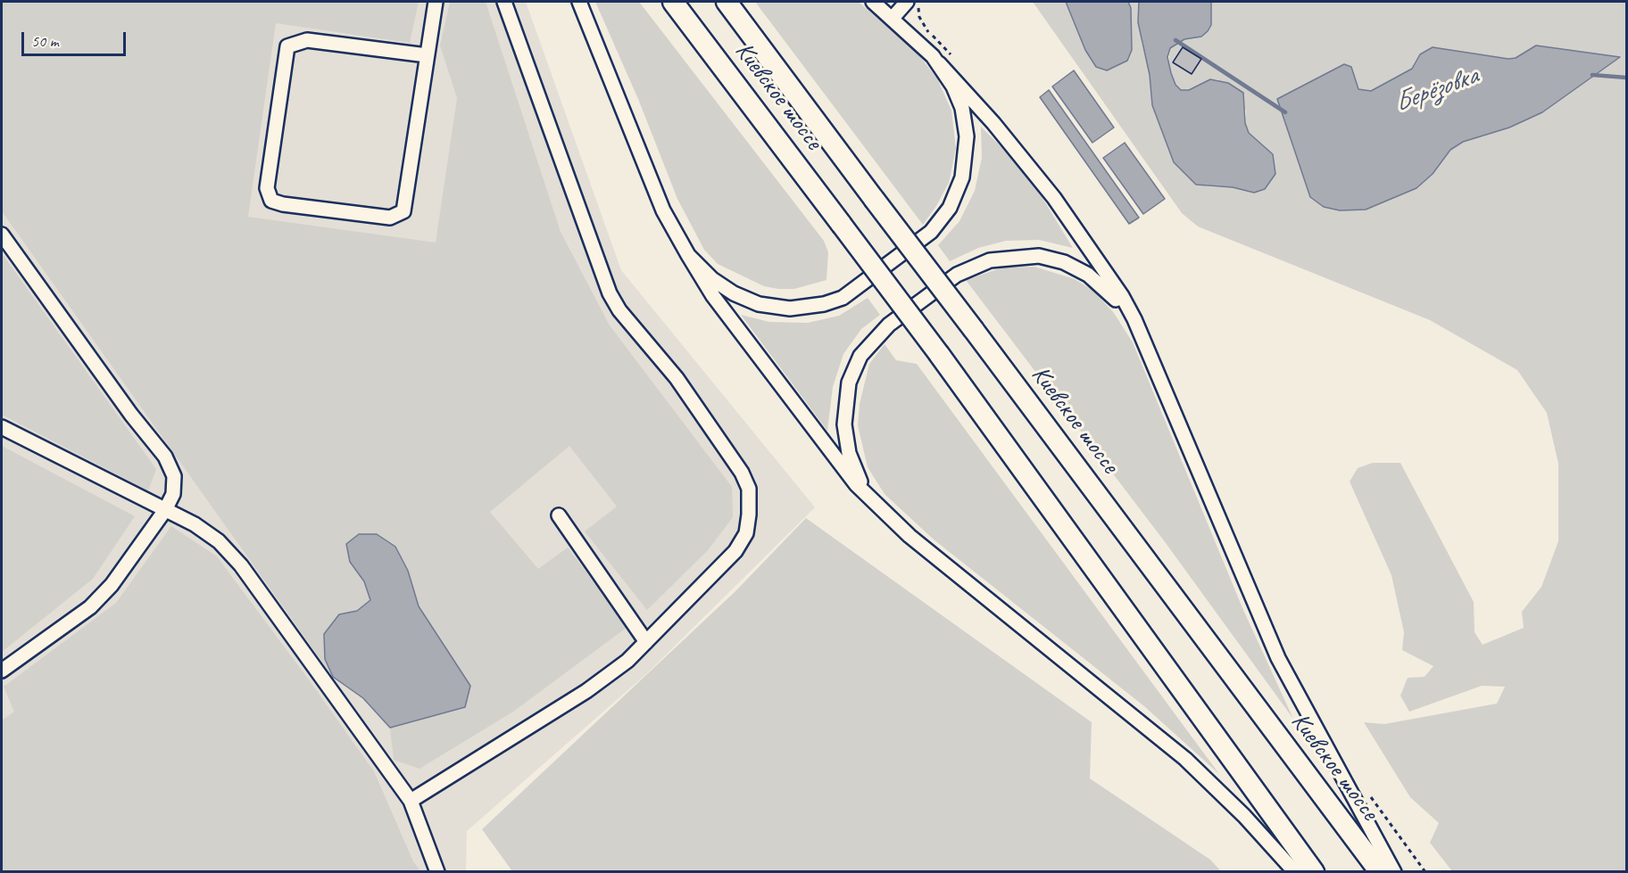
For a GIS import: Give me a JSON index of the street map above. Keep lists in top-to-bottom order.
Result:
{
  "streets": {
    "highway": ["Киевское шоссе"]
  },
  "water": ["Берёзовка"],
  "scale_bar": "50 m"
}
